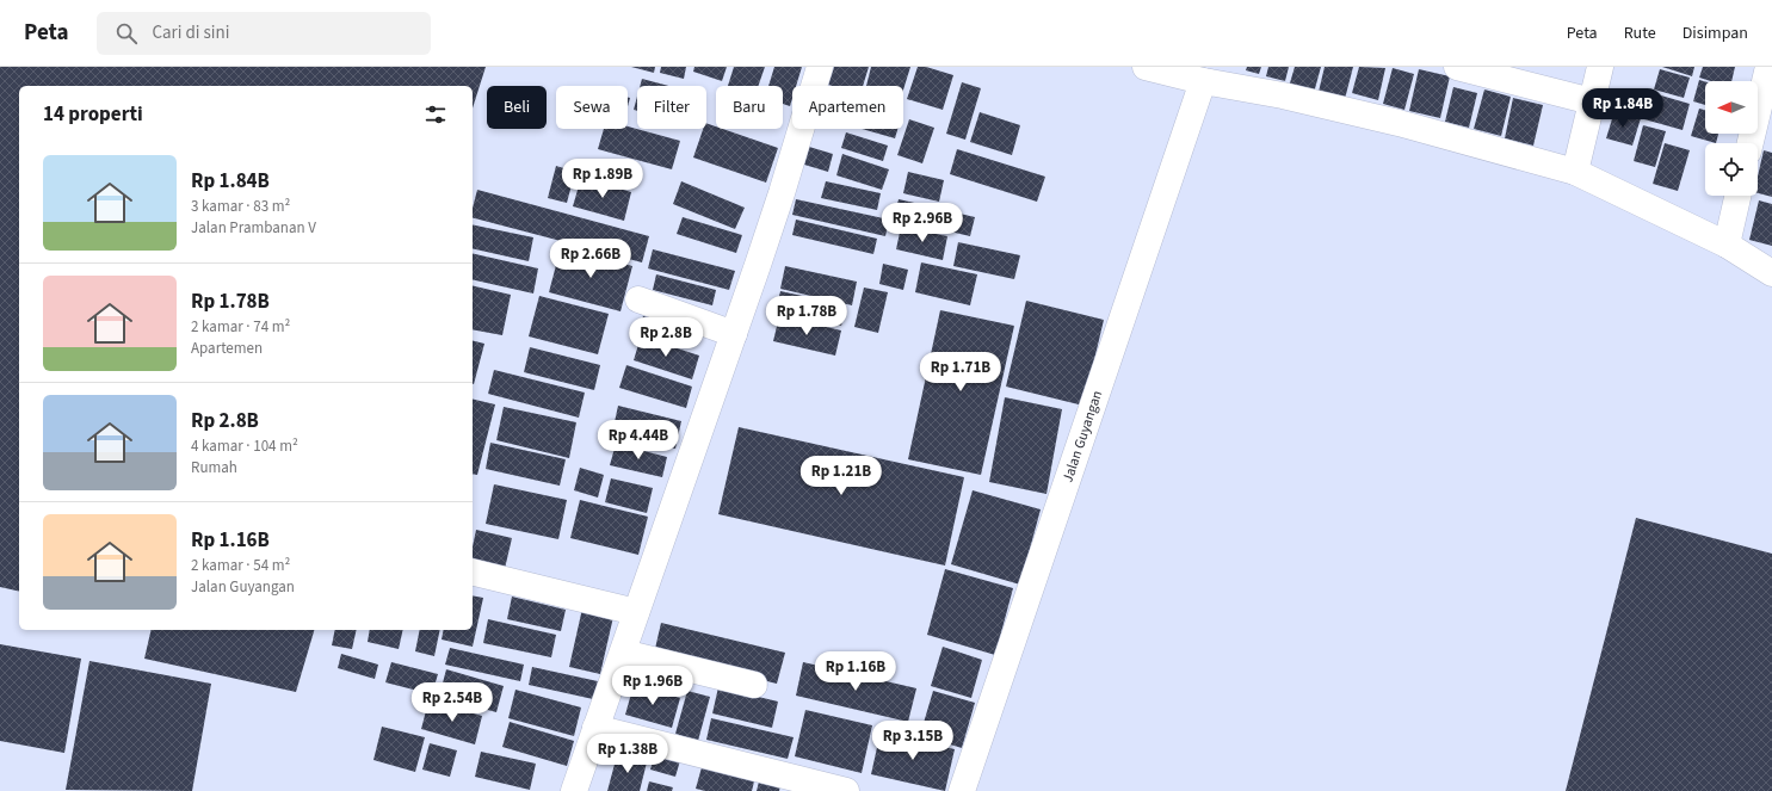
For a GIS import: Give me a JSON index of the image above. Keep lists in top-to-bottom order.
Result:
{
  "streets": {
    "street": ["Jalan Guyangan"]
  },
  "north": "left",
  "page": {
    "header": "Peta",
    "search": "Cari di sini",
    "nav": ["Peta", "Rute", "Disimpan"],
    "chip": [
      "Beli",
      "Sewa",
      "Filter",
      "Baru",
      "Apartemen"
    ],
    "heading": "14 properti",
    "price": [
      "Rp 1.84B",
      "Rp 1.89B",
      "Rp 2.96B",
      "Rp 2.66B",
      "Rp 1.78B",
      "Rp 2.8B",
      "Rp 1.71B",
      "Rp 4.44B",
      "Rp 1.21B",
      "Rp 1.16B",
      "Rp 1.96B",
      "Rp 2.54B",
      "Rp 3.15B",
      "Rp 1.38B"
    ],
    "list": [
      {
        "name": "Rp 1.84B",
        "note": "3 kamar · 83 m² · Jalan Prambanan V"
      },
      {
        "name": "Rp 1.78B",
        "note": "2 kamar · 74 m² · Apartemen"
      },
      {
        "name": "Rp 2.8B",
        "note": "4 kamar · 104 m² · Rumah"
      },
      {
        "name": "Rp 1.16B",
        "note": "2 kamar · 54 m² · Jalan Guyangan"
      }
    ]
  }
}
